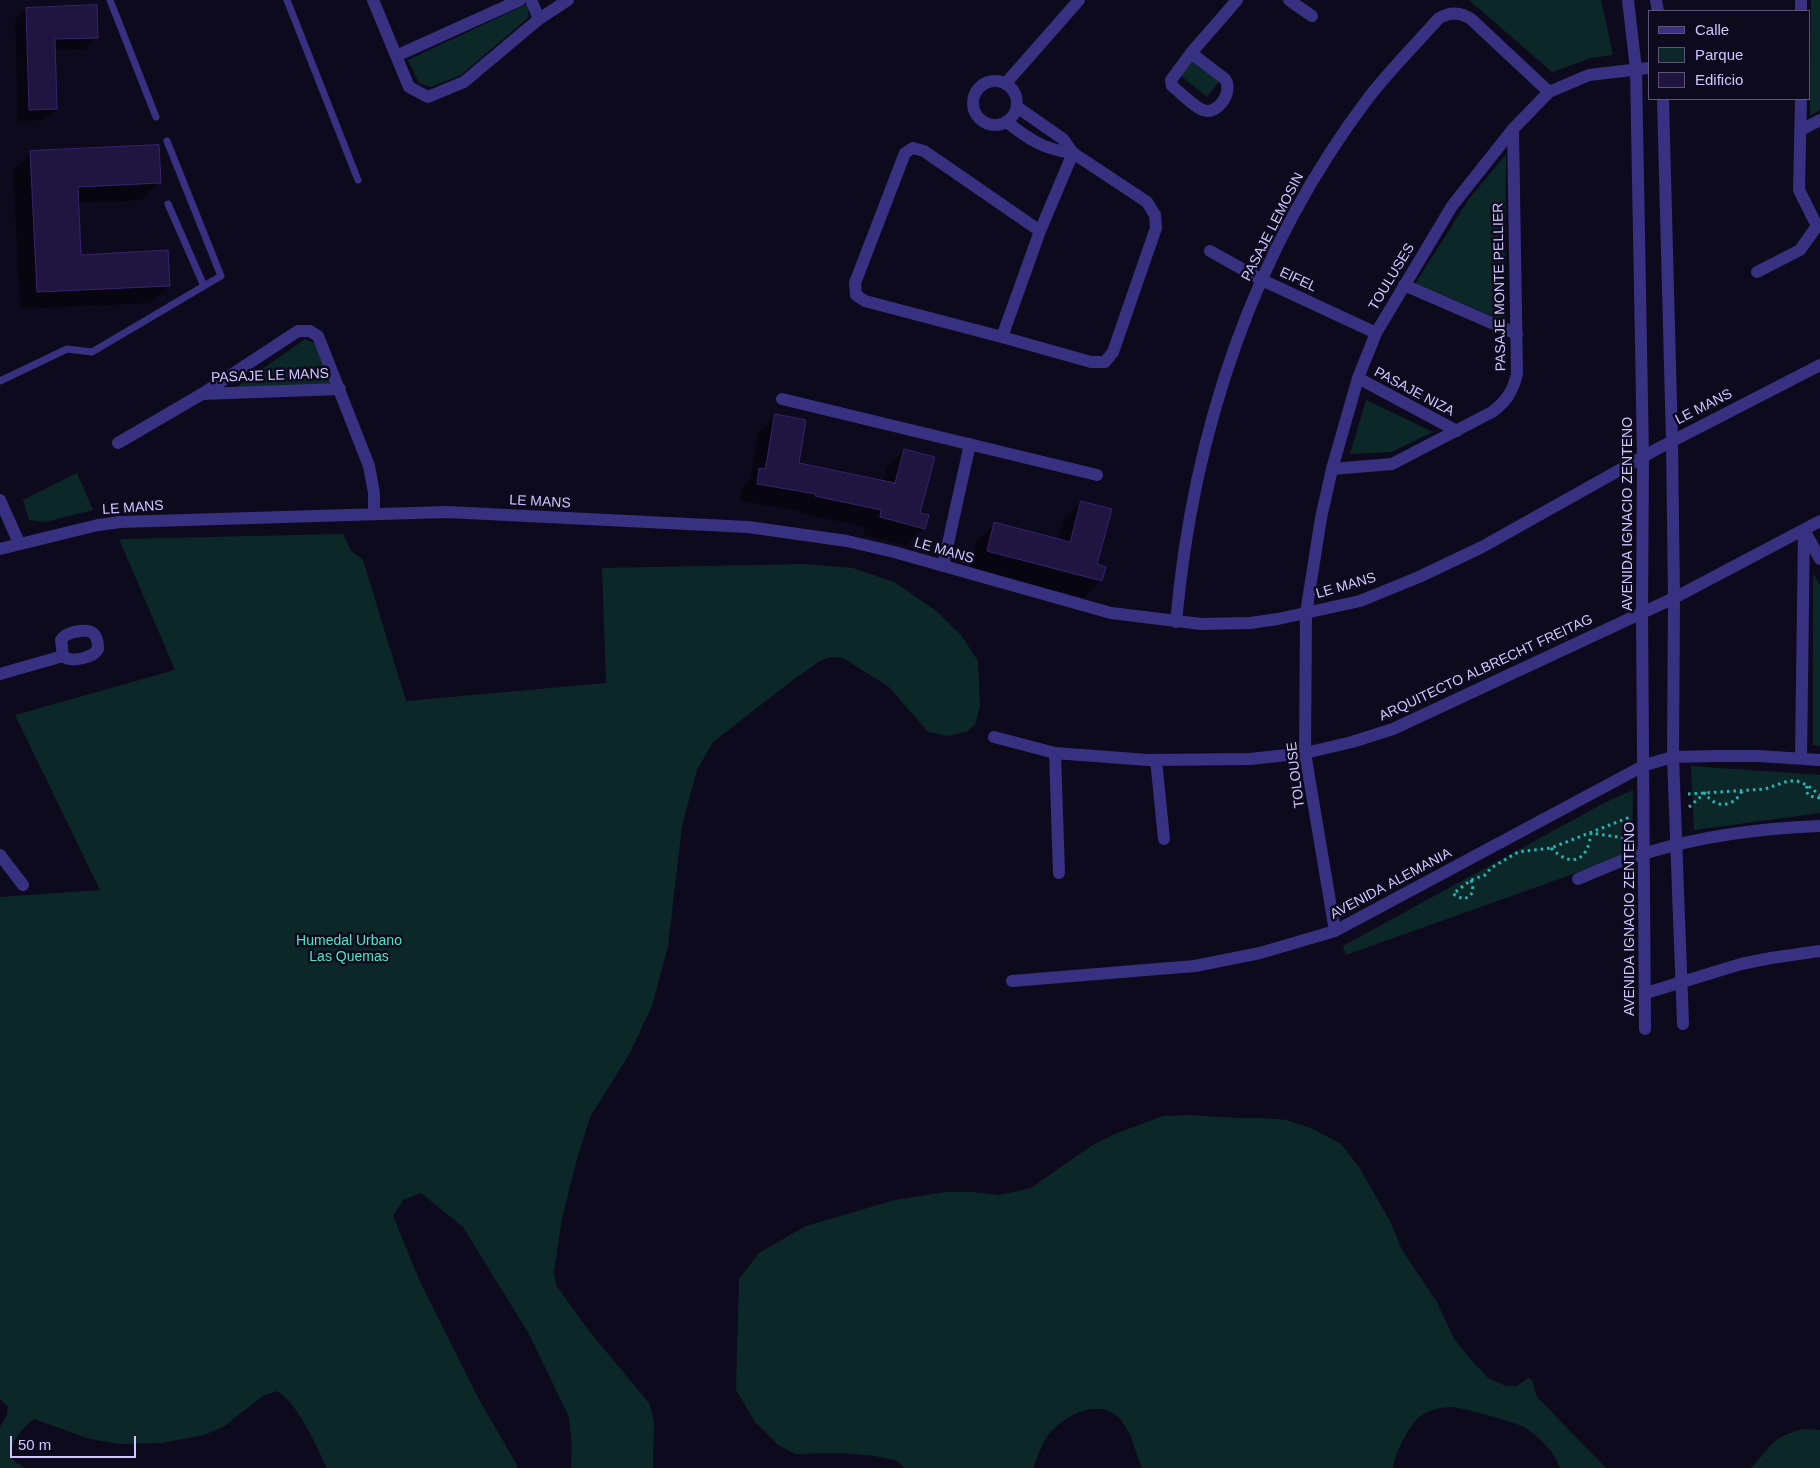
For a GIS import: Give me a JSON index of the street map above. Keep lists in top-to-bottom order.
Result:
{
  "streets": {
    "street": [
      "PASAJE LEMOSIN",
      "TOULUSES",
      "EIFEL",
      "PASAJE MONTE PELLIER",
      "PASAJE LE MANS",
      "PASAJE NIZA",
      "LE MANS",
      "AVENIDA IGNACIO ZENTENO",
      "ARQUITECTO ALBRECHT FREITAG",
      "TOLOUSE",
      "AVENIDA ALEMANIA"
    ]
  },
  "crossings": [
    ["PASAJE LEMOSIN", "TOULUSES"],
    ["PASAJE LEMOSIN", "EIFEL"],
    ["PASAJE LEMOSIN", "LE MANS"],
    ["TOULUSES", "EIFEL"],
    ["TOULUSES", "PASAJE MONTE PELLIER"],
    ["TOULUSES", "PASAJE NIZA"],
    ["TOULUSES", "LE MANS"],
    ["TOULUSES", "AVENIDA IGNACIO ZENTENO"],
    ["TOULUSES", "TOLOUSE"],
    ["PASAJE MONTE PELLIER", "PASAJE NIZA"],
    ["PASAJE LE MANS", "LE MANS"],
    ["LE MANS", "AVENIDA IGNACIO ZENTENO"],
    ["LE MANS", "TOLOUSE"],
    ["AVENIDA IGNACIO ZENTENO", "ARQUITECTO ALBRECHT FREITAG"],
    ["AVENIDA IGNACIO ZENTENO", "AVENIDA ALEMANIA"],
    ["ARQUITECTO ALBRECHT FREITAG", "TOLOUSE"],
    ["TOLOUSE", "AVENIDA ALEMANIA"]
  ],
  "parks": ["Humedal Urbano Las Quemas"],
  "legend": ["Calle", "Parque", "Edificio"],
  "scale_bar": "50 m"
}
